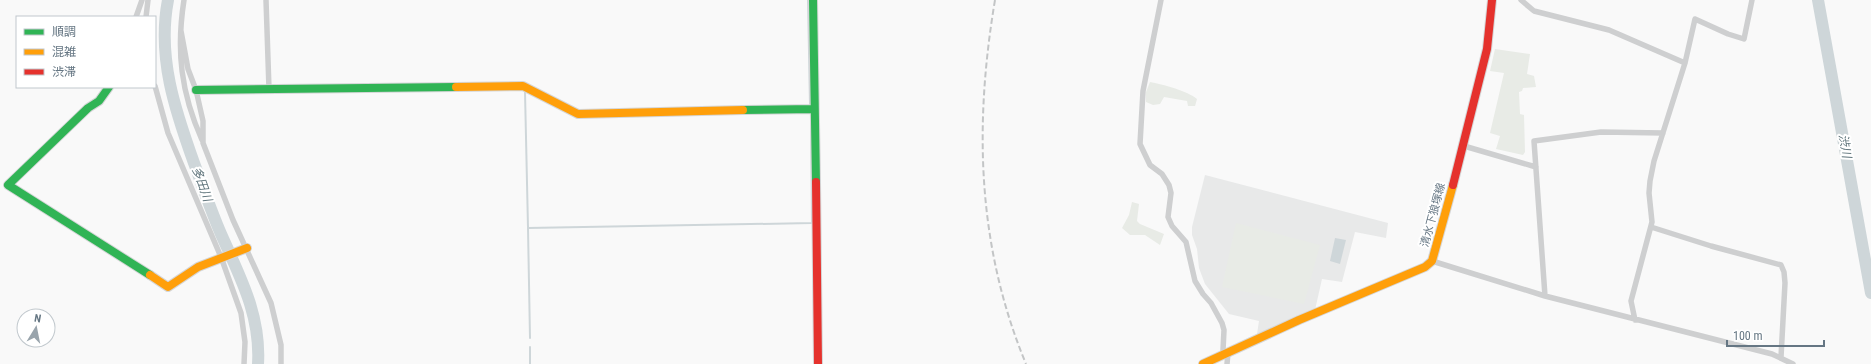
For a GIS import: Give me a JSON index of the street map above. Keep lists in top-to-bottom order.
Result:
{
  "streets": {
    "street": ["清水下狼塚線"]
  },
  "water": ["渋川", "多田川"],
  "legend": ["順調", "混雑", "渋滞"],
  "scale_bar": "100 m",
  "north": "top"
}
